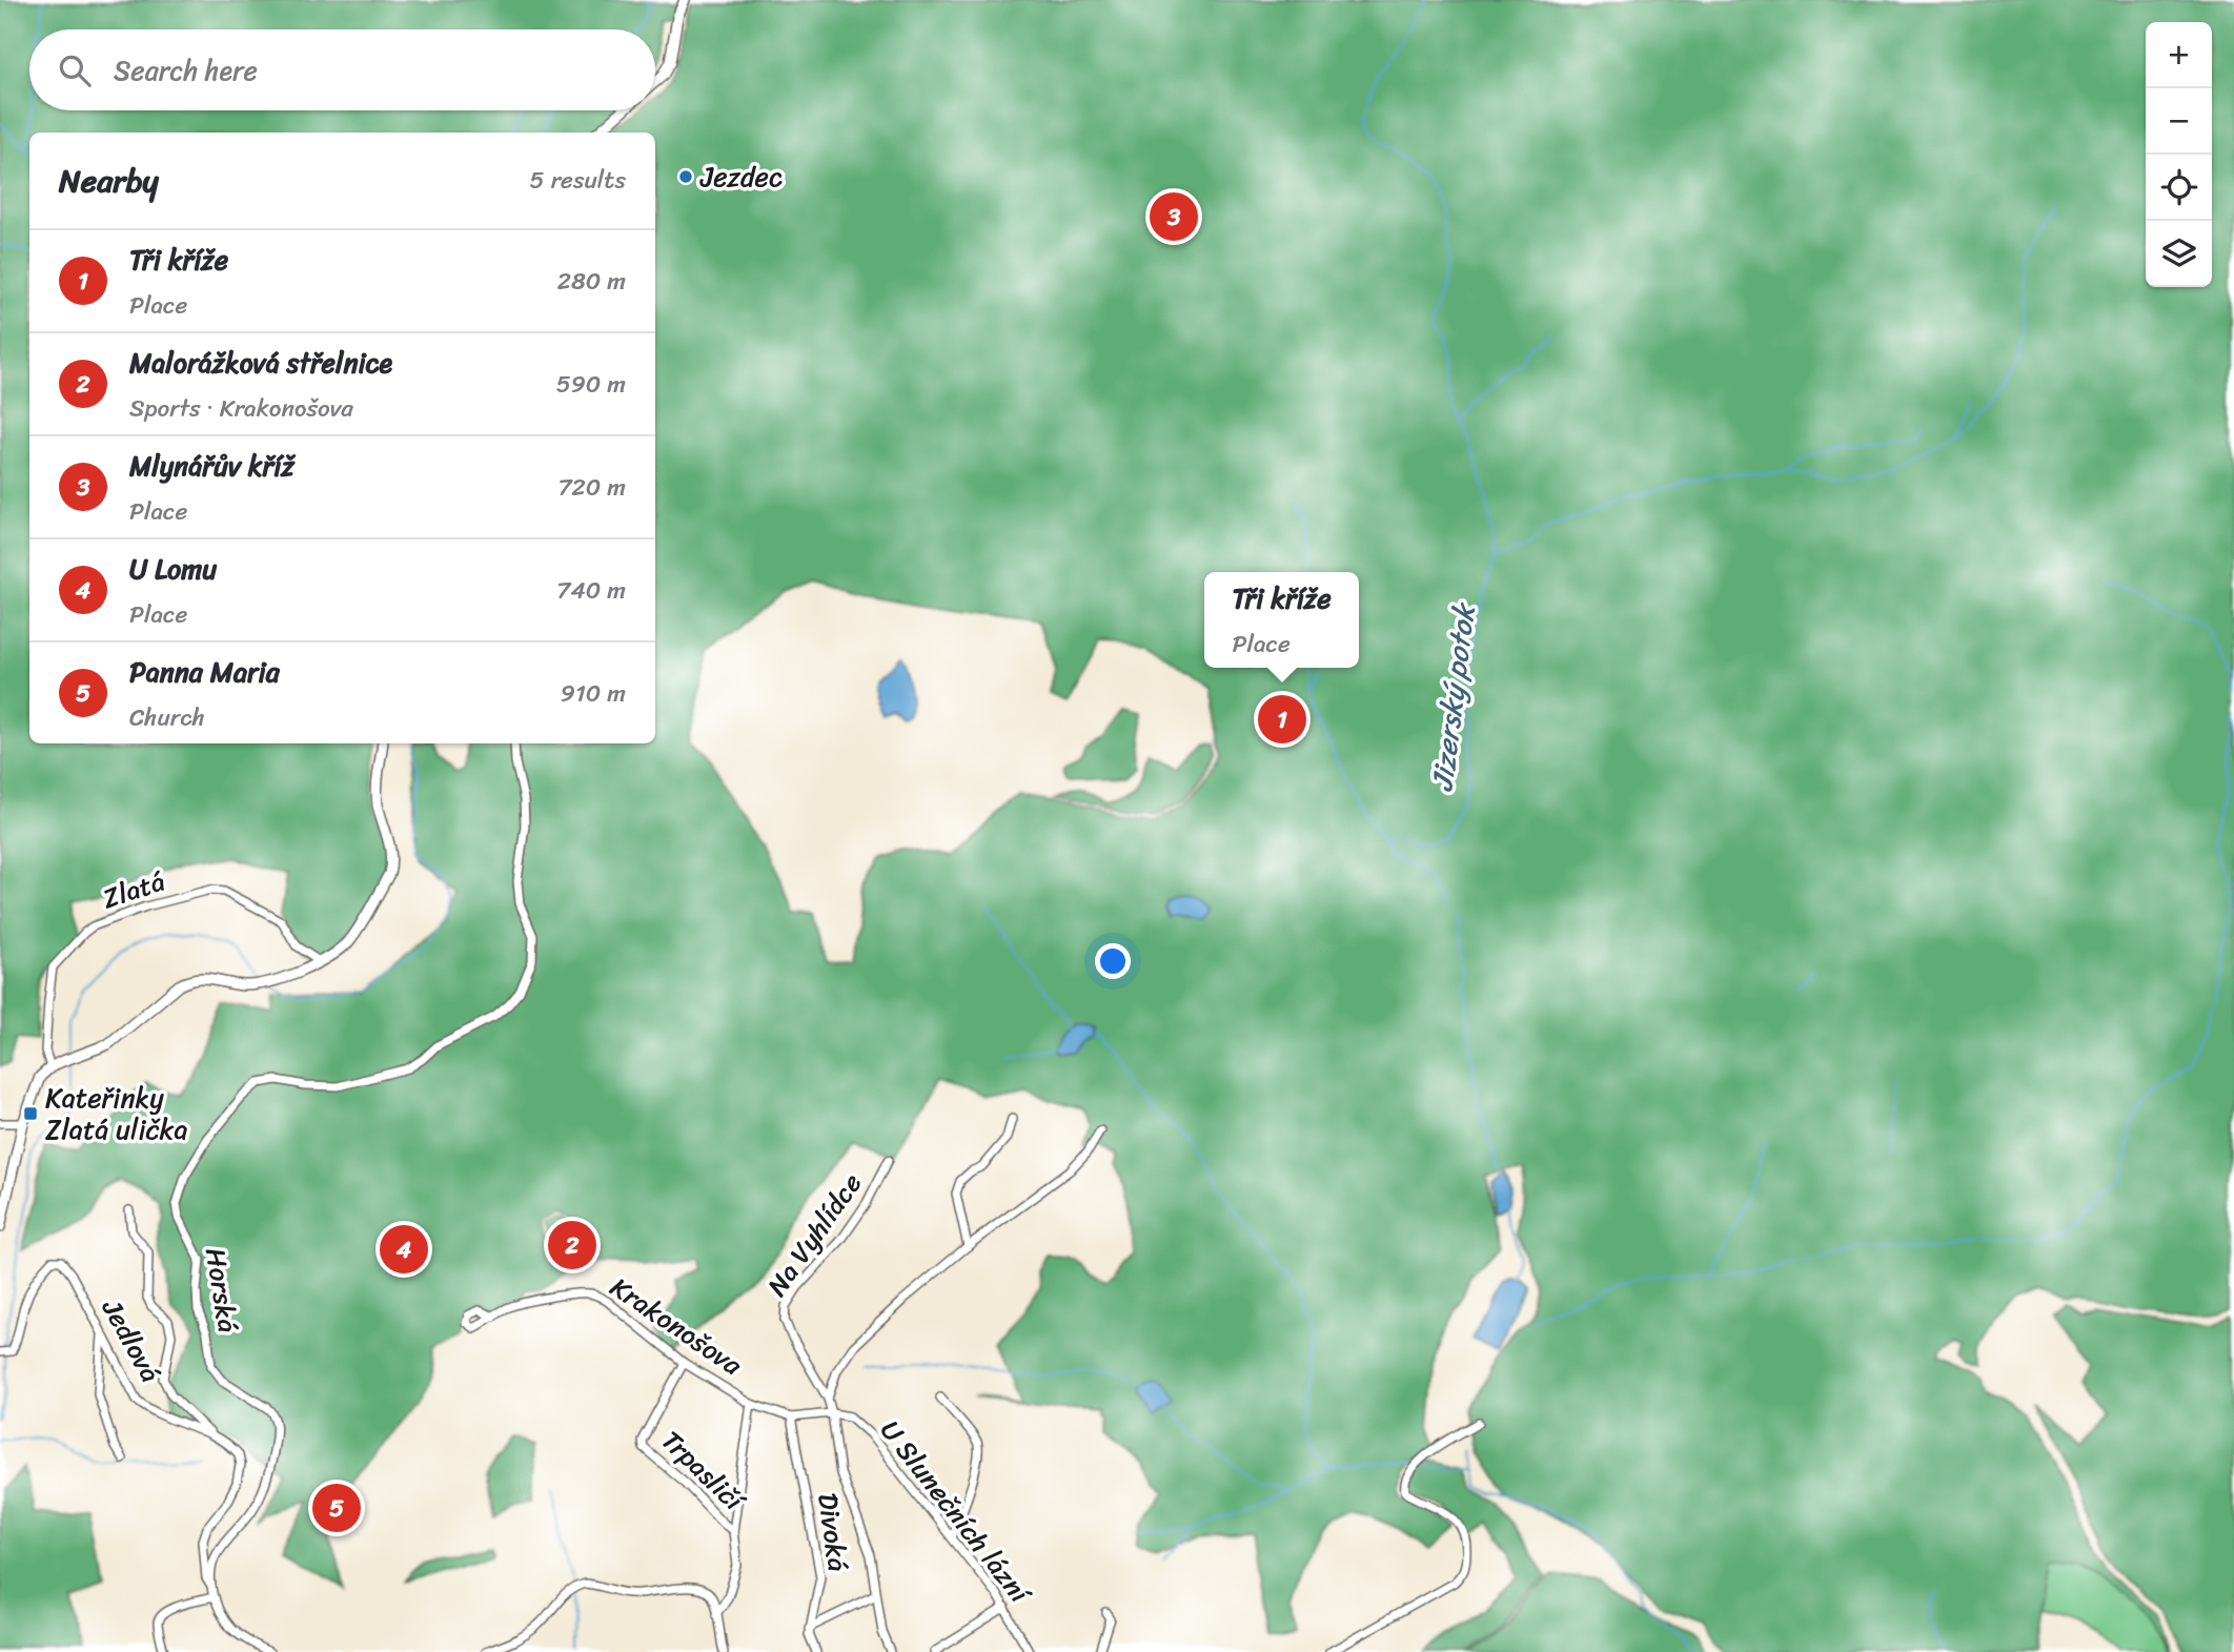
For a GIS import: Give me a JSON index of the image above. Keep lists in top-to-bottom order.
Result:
{
  "streets": {
    "street": [
      "Zlatá",
      "Na Vyhlídce",
      "Horská",
      "Krakonošova",
      "Jedlová",
      "Trpasličí",
      "U Slunečních lázní",
      "Divoká"
    ]
  },
  "crossings": [
    ["Na Vyhlídce", "Krakonošova"],
    ["Na Vyhlídce", "U Slunečních lázní"],
    ["Horská", "Jedlová"],
    ["Krakonošova", "Trpasličí"],
    ["Krakonošova", "U Slunečních lázní"],
    ["Krakonošova", "Divoká"]
  ],
  "water": ["Jizerský potok"],
  "places": {
    "other": ["Jezdec"],
    "transit": ["Kateřinky Zlatá ulička"]
  },
  "page": {
    "map_buttons": ["+", "−"],
    "search": "Search here",
    "heading": ["Nearby", "5 results"],
    "pins": [
      "3",
      "1",
      "2",
      "4",
      "5"
    ],
    "list": [
      {
        "mark": "1",
        "name": "Tři kříže",
        "note": "Place",
        "value": "280 m"
      },
      {
        "mark": "2",
        "name": "Malorážková střelnice",
        "note": "Sports · Krakonošova",
        "value": "590 m"
      },
      {
        "mark": "3",
        "name": "Mlynářův kříž",
        "note": "Place",
        "value": "720 m"
      },
      {
        "mark": "4",
        "name": "U Lomu",
        "note": "Place",
        "value": "740 m"
      },
      {
        "mark": "5",
        "name": "Panna Maria",
        "note": "Church",
        "value": "910 m"
      }
    ],
    "popup": ["Tři kříže", "Place"]
  }
}
